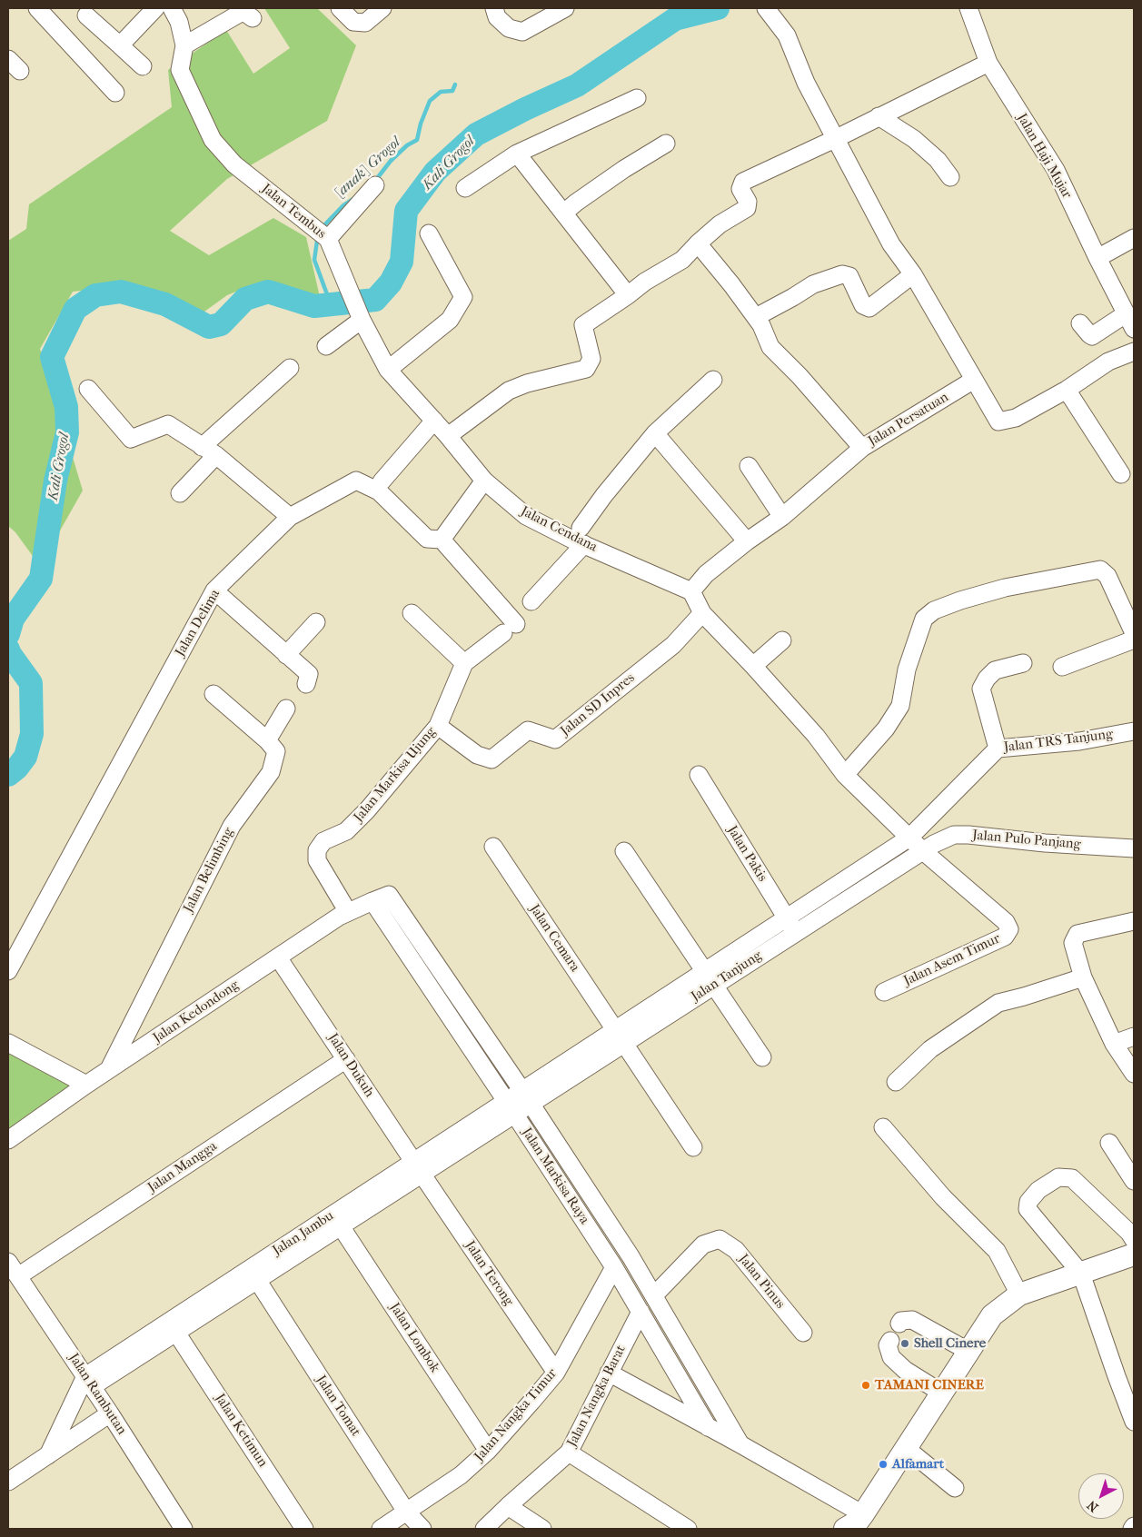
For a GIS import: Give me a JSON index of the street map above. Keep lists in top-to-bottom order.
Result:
{
  "streets": {
    "street": [
      "Jalan Haji Mujar",
      "Jalan Tembus",
      "Jalan Persatuan",
      "Jalan Cendana",
      "Jalan Delima",
      "Jalan SD Inpres",
      "Jalan TRS Tanjung",
      "Jalan Markisa Ujung",
      "Jalan Pulo Panjang",
      "Jalan Pakis",
      "Jalan Belimbing",
      "Jalan Cemara",
      "Jalan Asem Timur",
      "Jalan Tanjung",
      "Jalan Kedondong",
      "Jalan Dukuh",
      "Jalan Mangga",
      "Jalan Markisa Raya",
      "Jalan Jambu",
      "Jalan Terong",
      "Jalan Pinus",
      "Jalan Lombok",
      "Jalan Rambutan",
      "Jalan Nangka Barat",
      "Jalan Tomat",
      "Jalan Nangka Timur",
      "Jalan Ketimun"
    ]
  },
  "crossings": [
    ["Jalan Tembus", "Jalan Cendana"],
    ["Jalan Persatuan", "Jalan Cendana"],
    ["Jalan Delima", "Jalan Markisa Ujung"],
    ["Jalan SD Inpres", "Jalan Markisa Ujung"],
    ["Jalan TRS Tanjung", "Jalan Tanjung"],
    ["Jalan Markisa Ujung", "Jalan Kedondong"],
    ["Jalan Pulo Panjang", "Jalan Asem Timur"],
    ["Jalan Pulo Panjang", "Jalan Tanjung"],
    ["Jalan Pakis", "Jalan Tanjung"],
    ["Jalan Belimbing", "Jalan Kedondong"],
    ["Jalan Cemara", "Jalan Tanjung"],
    ["Jalan Asem Timur", "Jalan Tanjung"],
    ["Jalan Tanjung", "Jalan Markisa Raya"],
    ["Jalan Tanjung", "Jalan Jambu"],
    ["Jalan Kedondong", "Jalan Dukuh"],
    ["Jalan Kedondong", "Jalan Markisa Raya"],
    ["Jalan Dukuh", "Jalan Mangga"],
    ["Jalan Dukuh", "Jalan Jambu"],
    ["Jalan Dukuh", "Jalan Terong"],
    ["Jalan Mangga", "Jalan Rambutan"],
    ["Jalan Markisa Raya", "Jalan Jambu"],
    ["Jalan Markisa Raya", "Jalan Pinus"],
    ["Jalan Markisa Raya", "Jalan Nangka Barat"],
    ["Jalan Markisa Raya", "Jalan Nangka Timur"],
    ["Jalan Jambu", "Jalan Terong"],
    ["Jalan Jambu", "Jalan Lombok"],
    ["Jalan Jambu", "Jalan Rambutan"],
    ["Jalan Jambu", "Jalan Tomat"],
    ["Jalan Jambu", "Jalan Ketimun"],
    ["Jalan Terong", "Jalan Nangka Timur"],
    ["Jalan Lombok", "Jalan Nangka Timur"],
    ["Jalan Tomat", "Jalan Nangka Timur"]
  ],
  "water": ["Kali Grogol", "[anak] Grogol"],
  "places": ["Shell Cinere", "TAMANI CINERE", "Alfamart"],
  "north": "bottom left"
}
